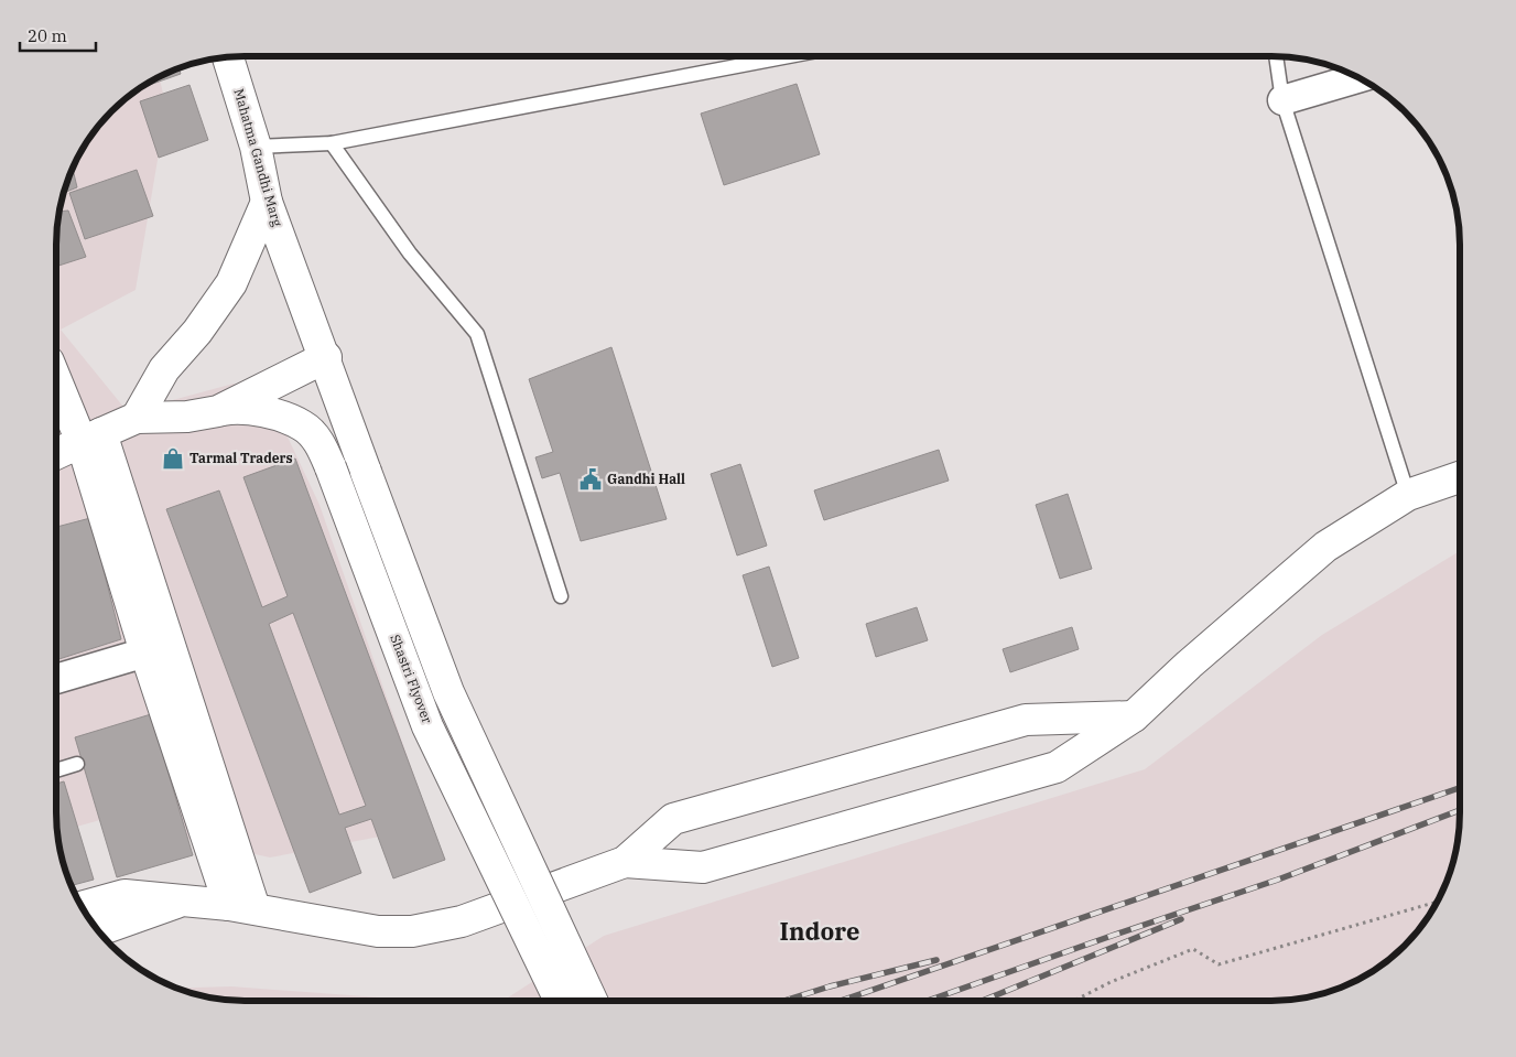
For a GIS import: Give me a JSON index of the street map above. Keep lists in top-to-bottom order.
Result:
{
  "streets": {
    "street": ["Mahatma Gandhi Marg", "Shastri Flyover"]
  },
  "districts": ["Indore"],
  "places": {
    "shop": ["Tarmal Traders"],
    "public building": ["Gandhi Hall"]
  },
  "scale_bar": "20 m"
}
